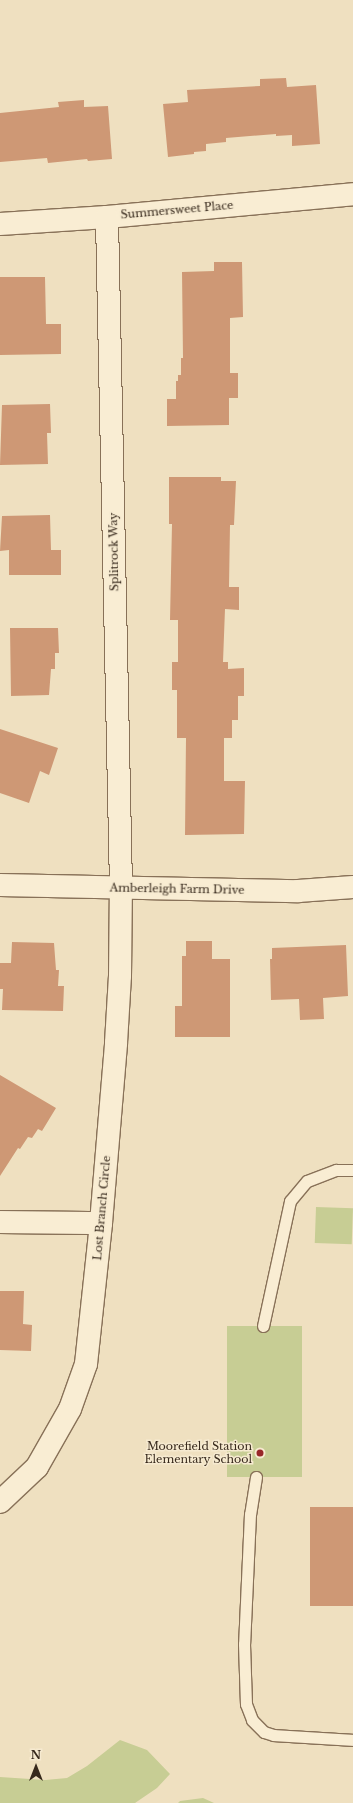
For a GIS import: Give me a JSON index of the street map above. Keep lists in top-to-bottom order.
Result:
{
  "streets": {
    "street": [
      "Summersweet Place",
      "Splitrock Way",
      "Amberleigh Farm Drive",
      "Lost Branch Circle"
    ]
  },
  "crossings": [
    ["Summersweet Place", "Splitrock Way"],
    ["Splitrock Way", "Amberleigh Farm Drive"],
    ["Splitrock Way", "Lost Branch Circle"],
    ["Amberleigh Farm Drive", "Lost Branch Circle"]
  ],
  "places": ["Moorefield Station Elementary School"],
  "north": "top"
}
